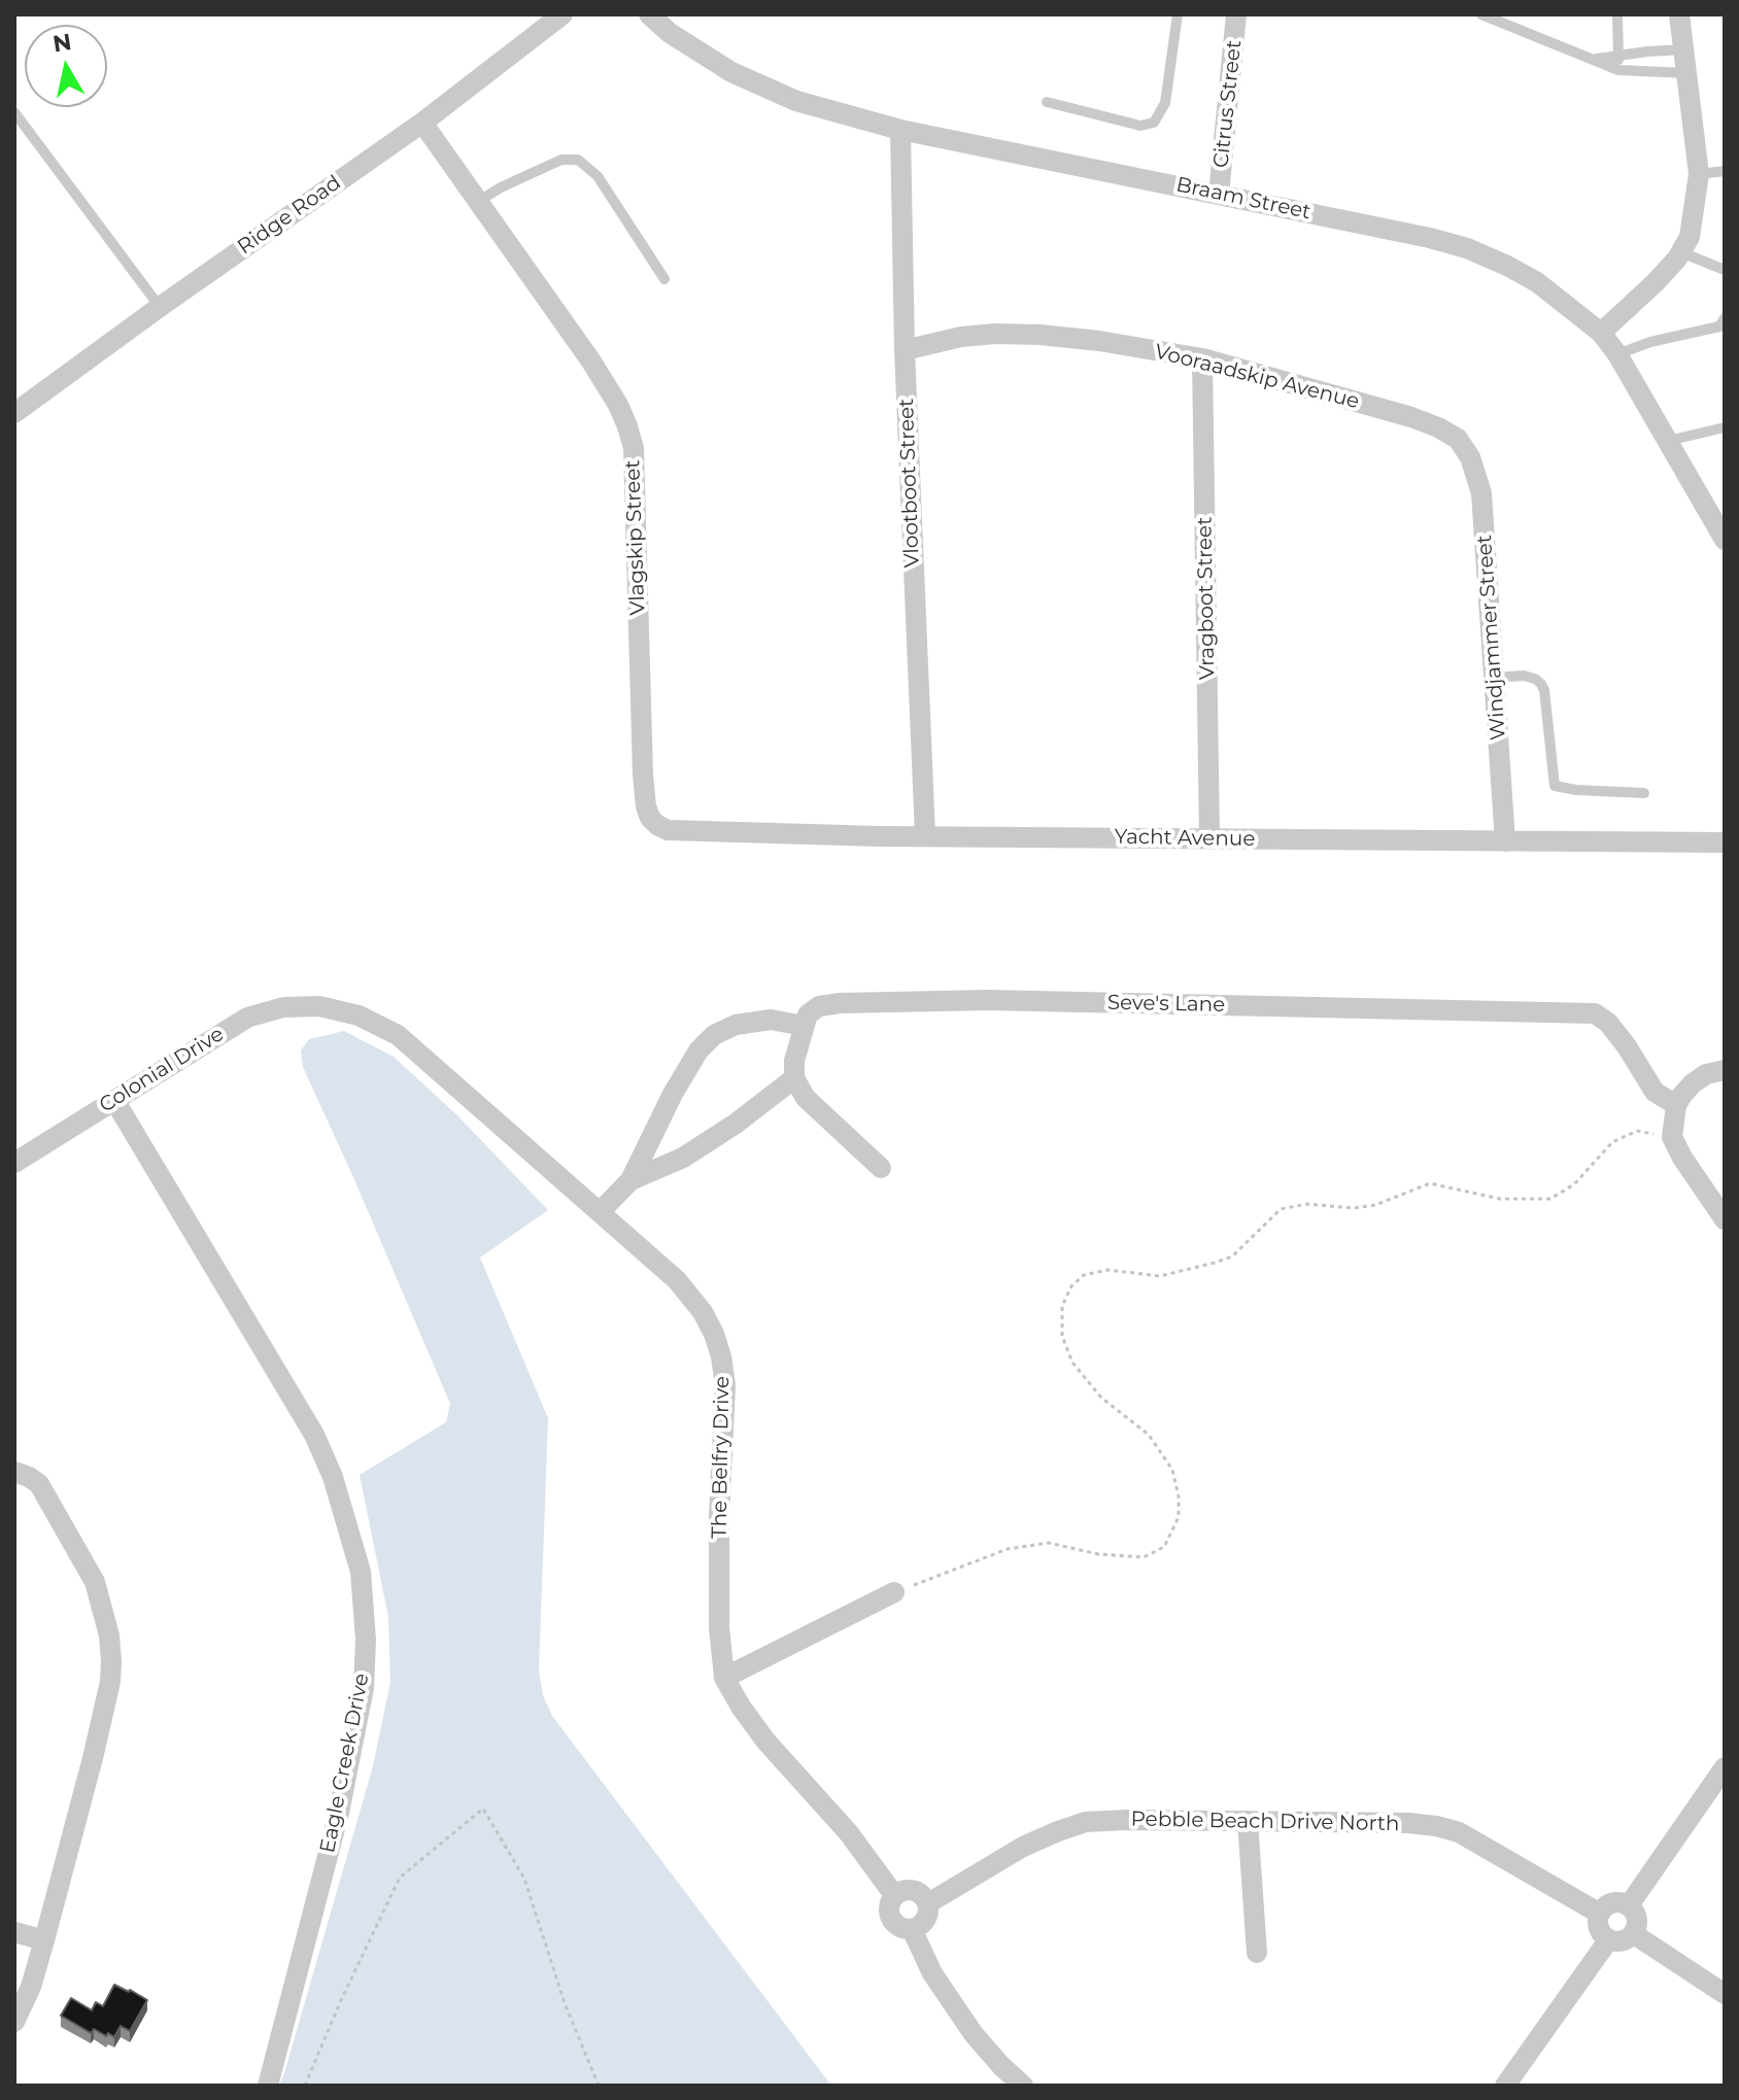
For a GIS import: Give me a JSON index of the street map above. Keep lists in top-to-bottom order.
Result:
{
  "streets": {
    "street": [
      "Citrus Street",
      "Braam Street",
      "Ridge Road",
      "Vooraadskip Avenue",
      "Vlootboot Street",
      "Vlagskip Street",
      "Vragboot Street",
      "Windjammer Street",
      "Yacht Avenue",
      "Seve's Lane",
      "Colonial Drive",
      "The Belfry Drive",
      "Eagle Creek Drive",
      "Pebble Beach Drive North"
    ]
  },
  "crossings": [
    ["Citrus Street", "Braam Street"],
    ["Braam Street", "Vlootboot Street"],
    ["Ridge Road", "Vlagskip Street"],
    ["Vooraadskip Avenue", "Vlootboot Street"],
    ["Vooraadskip Avenue", "Vragboot Street"],
    ["Vooraadskip Avenue", "Windjammer Street"],
    ["Vlootboot Street", "Yacht Avenue"],
    ["Vlagskip Street", "Yacht Avenue"],
    ["Vragboot Street", "Yacht Avenue"],
    ["Windjammer Street", "Yacht Avenue"],
    ["Colonial Drive", "The Belfry Drive"],
    ["Colonial Drive", "Eagle Creek Drive"],
    ["The Belfry Drive", "Pebble Beach Drive North"]
  ],
  "north": "top"
}
